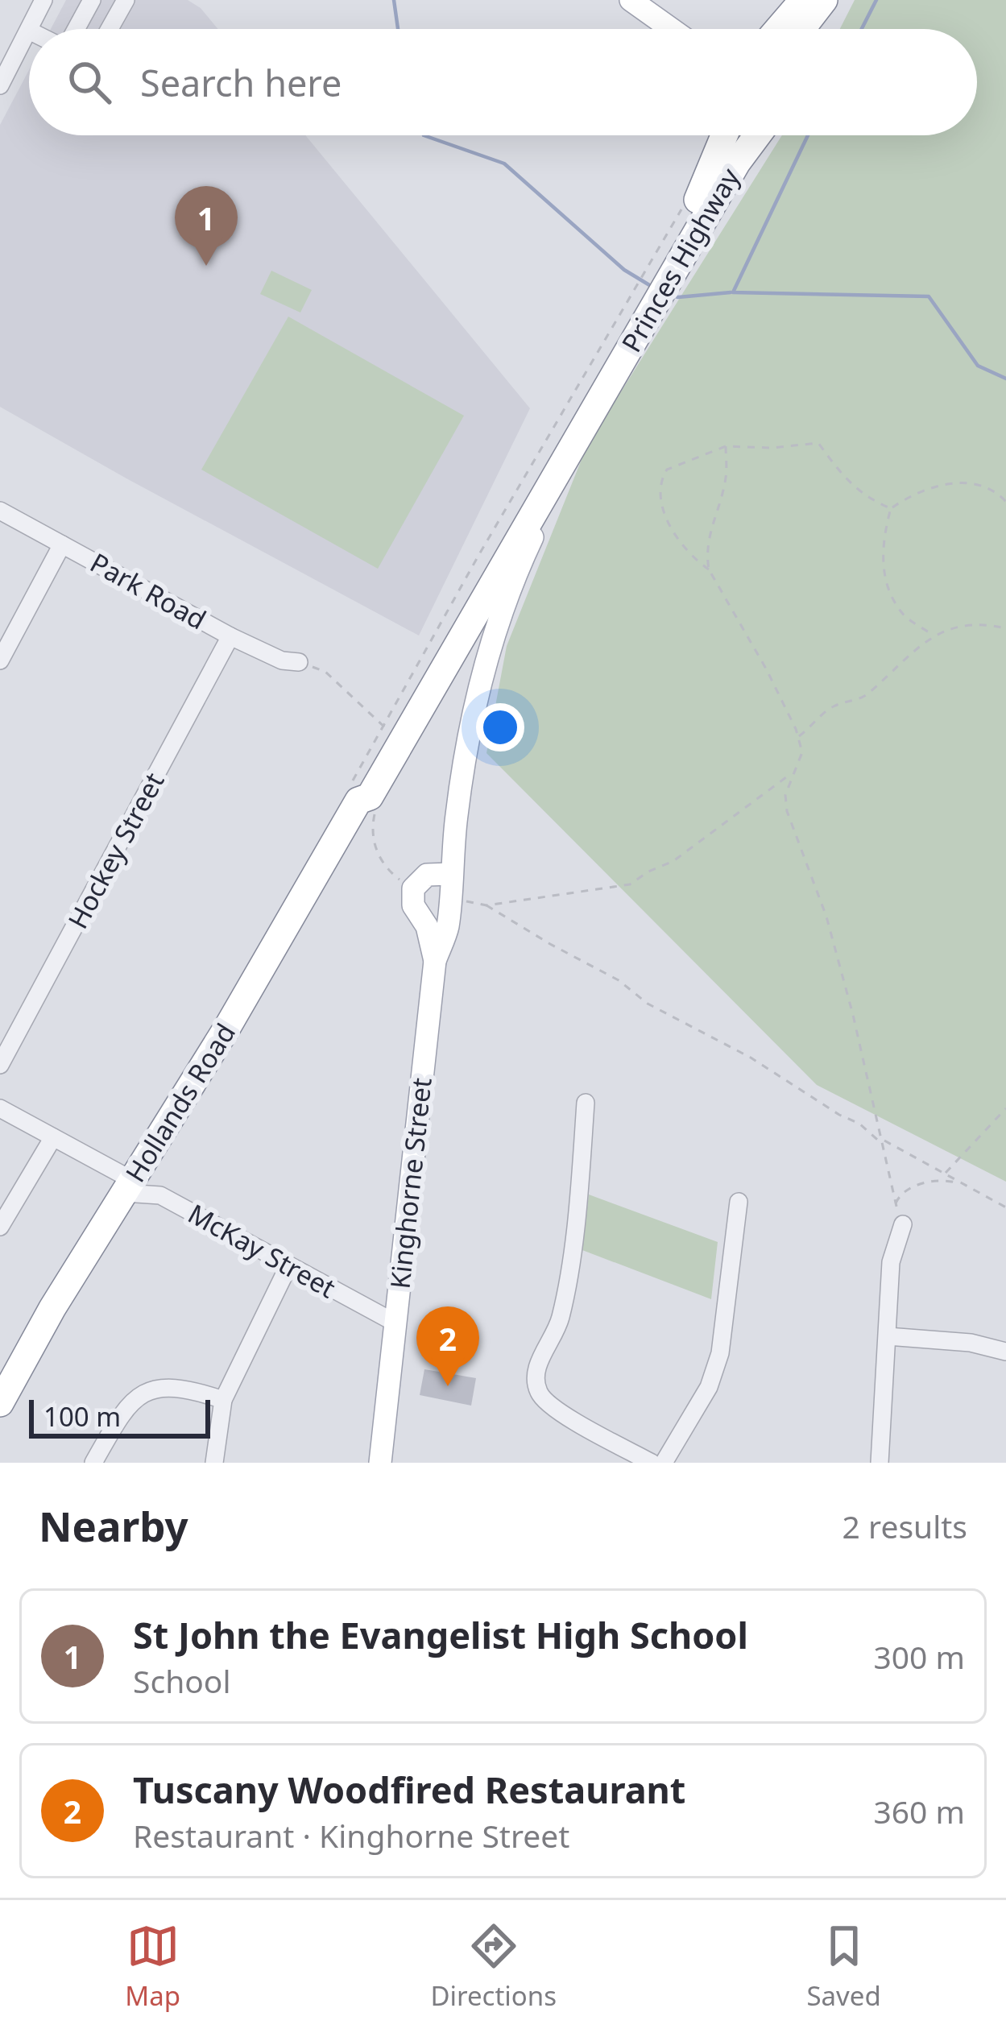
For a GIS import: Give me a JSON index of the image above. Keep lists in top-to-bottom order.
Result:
{
  "streets": {
    "highway": ["Princes Highway", "Hollands Road"],
    "main road": ["Kinghorne Street"],
    "street": ["Park Road", "Hockey Street", "McKay Street"]
  },
  "crossings": [
    ["Princes Highway", "Hollands Road"],
    ["Princes Highway", "Kinghorne Street"],
    ["Park Road", "Hockey Street"],
    ["Hollands Road", "Kinghorne Street"],
    ["Hollands Road", "McKay Street"],
    ["Kinghorne Street", "McKay Street"]
  ],
  "scale_bar": "100 m",
  "page": {
    "search": "Search here",
    "pins": ["1", "2"],
    "scale": "100 m",
    "heading": ["Nearby", "2 results"],
    "list": [
      {
        "mark": "1",
        "name": "St John the Evangelist High School",
        "note": "School",
        "value": "300 m"
      },
      {
        "mark": "2",
        "name": "Tuscany Woodfired Restaurant",
        "note": "Restaurant · Kinghorne Street",
        "value": "360 m"
      }
    ],
    "nav": ["Map", "Directions", "Saved"]
  }
}
